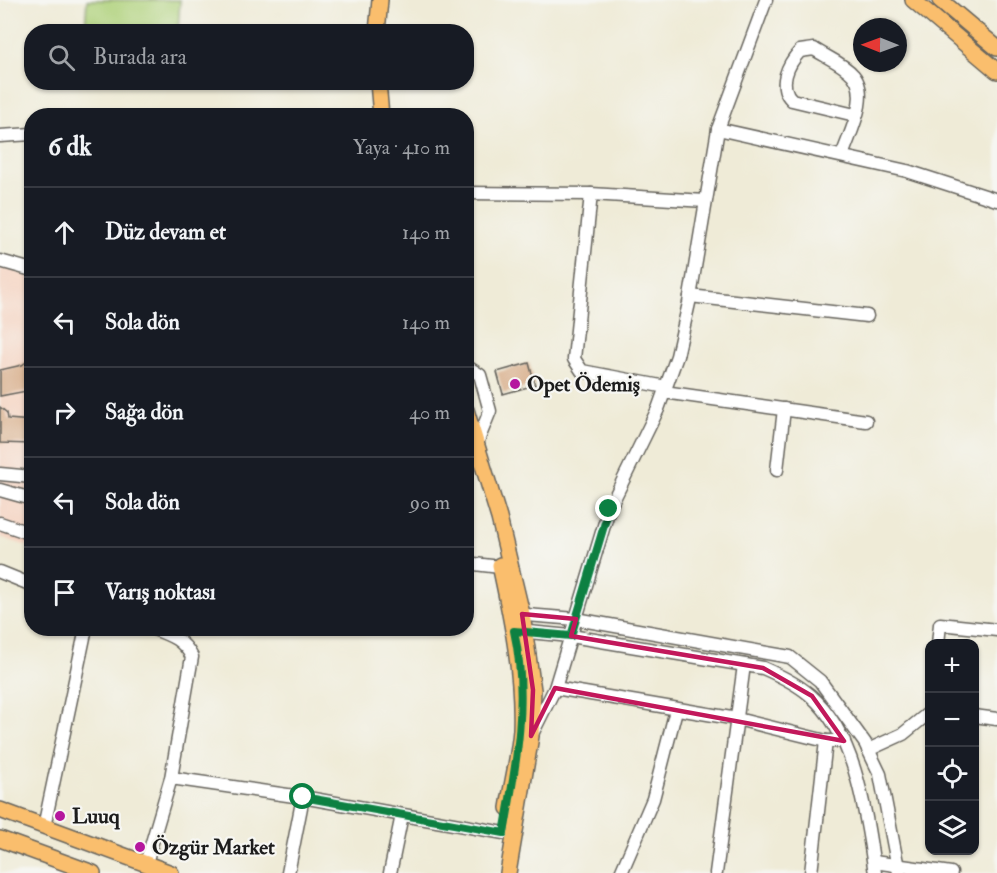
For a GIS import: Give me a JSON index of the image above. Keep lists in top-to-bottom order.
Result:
{
  "places": ["Opet Ödemiş", "Luuq", "Özgür Market"],
  "north": "left",
  "page": {
    "search": "Burada ara",
    "heading": ["6 dk", "Yaya · 410 m"],
    "list": [
      ["Düz devam et", "140 m"],
      ["Sola dön", "140 m"],
      ["Sağa dön", "40 m"],
      ["Sola dön", "90 m"],
      "Varış noktası"
    ],
    "map_buttons": ["+", "−"]
  }
}
